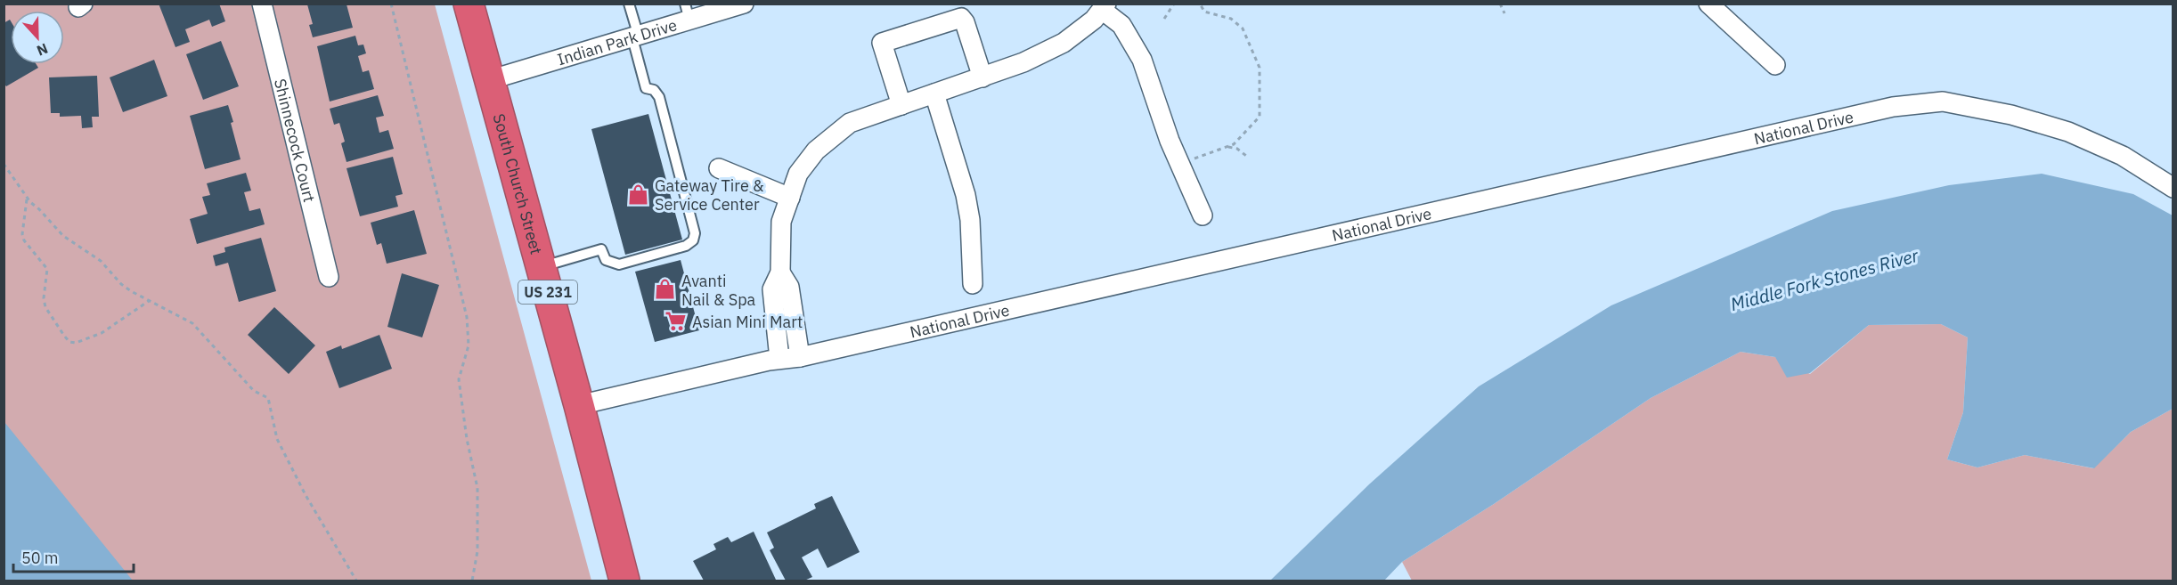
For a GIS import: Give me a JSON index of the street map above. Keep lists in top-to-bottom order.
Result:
{
  "streets": {
    "highway": ["South Church Street", "US 231"],
    "street": ["Indian Park Drive", "National Drive", "Shinnecock Court"]
  },
  "crossings": [
    ["Indian Park Drive", "South Church Street"],
    ["National Drive", "South Church Street"]
  ],
  "water": ["Middle Fork Stones River"],
  "places": {
    "shop": ["Gateway Tire & Service Center", "Avanti Nail & Spa"],
    "supermarket": ["Asian Mini Mart"]
  },
  "scale_bar": "50 m",
  "north": "bottom"
}
